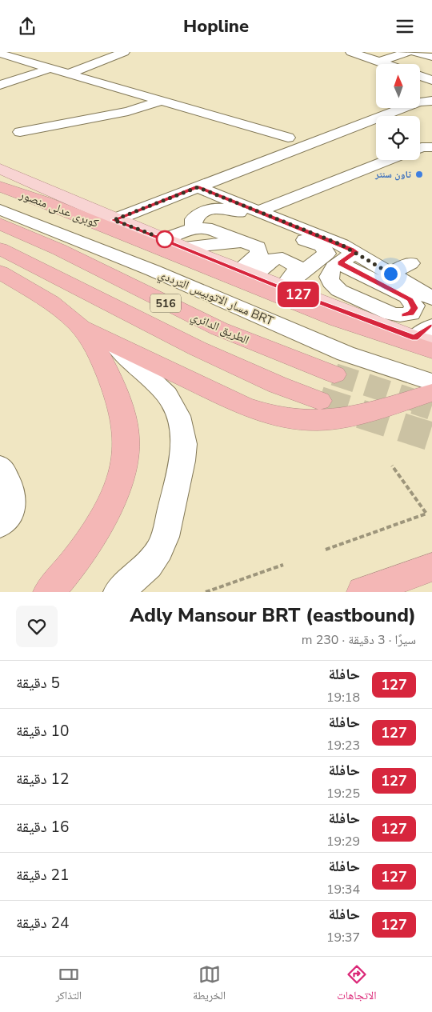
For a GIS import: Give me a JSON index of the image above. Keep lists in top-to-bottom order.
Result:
{
  "streets": {
    "highway": ["كوبرى عدلى منصور", "516", "الطريق الدائري"],
    "lane": ["مسار الاتوبيس الترددي BRT"]
  },
  "places": ["تاون سنتر"],
  "lines": ["bus line 127"],
  "north": "top",
  "page": {
    "header": "Hopline",
    "on_map": "127",
    "heading": ["Adly Mansour BRT (eastbound)", "سيرًا · 3 دقيقة · 230 m"],
    "list": [
      {
        "mark": "127",
        "name": "حافلة",
        "note": "19:18",
        "value": "5 دقيقة"
      },
      {
        "mark": "127",
        "name": "حافلة",
        "note": "19:23",
        "value": "10 دقيقة"
      },
      {
        "mark": "127",
        "name": "حافلة",
        "note": "19:25",
        "value": "12 دقيقة"
      },
      {
        "mark": "127",
        "name": "حافلة",
        "note": "19:29",
        "value": "16 دقيقة"
      },
      {
        "mark": "127",
        "name": "حافلة",
        "note": "19:34",
        "value": "21 دقيقة"
      },
      {
        "mark": "127",
        "name": "حافلة",
        "note": "19:37",
        "value": "24 دقيقة"
      }
    ],
    "tabs": ["الاتجاهات", "الخريطة", "التذاكر"]
  }
}
